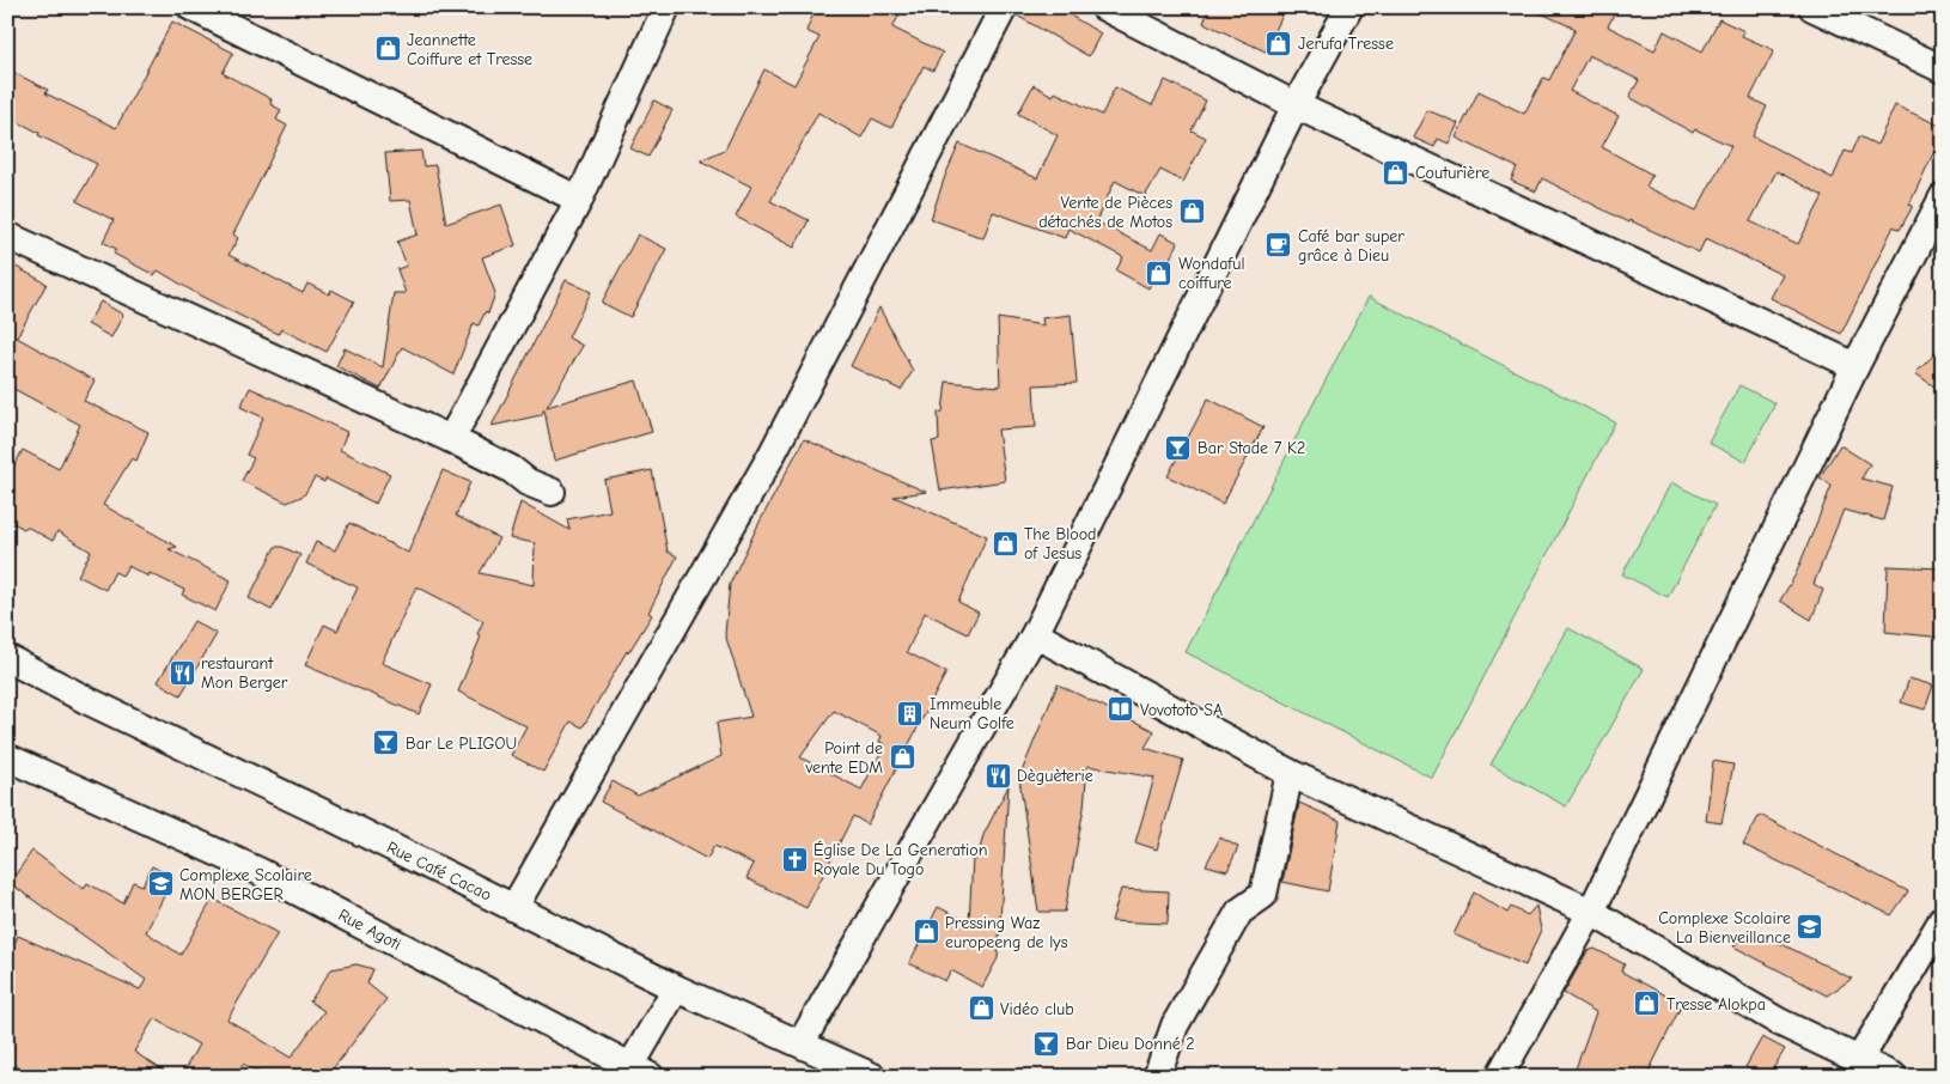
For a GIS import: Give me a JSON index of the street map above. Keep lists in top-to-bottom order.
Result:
{
  "streets": {
    "street": ["Rue Café Cacao", "Rue Agoti"]
  },
  "places": {
    "shop": [
      "Jerufa Tresse",
      "Jeannette Coiffure et Tresse",
      "Couturière",
      "Vente de Pièces détachés de Motos",
      "Wondaful coiffure",
      "The Blood of Jesus",
      "Point de vente EDM",
      "Pressing Waz europeeng de lys",
      "Tresse Alokpa",
      "Vidéo club"
    ],
    "cafe": ["Café bar super grâce à Dieu"],
    "bar": ["Bar Stade 7 K2", "Bar Le PLIGOU", "Bar Dieu Donné 2"],
    "restaurant": ["restaurant Mon Berger", "Dèguèterie"],
    "library": ["Vovototo SA"],
    "building": ["Immeuble Neum Golfe"],
    "church": ["Église De La Generation Royale Du Togo"],
    "school or university": ["Complexe Scolaire MON BERGER", "Complexe Scolaire La Bienveillance"]
  }
}
